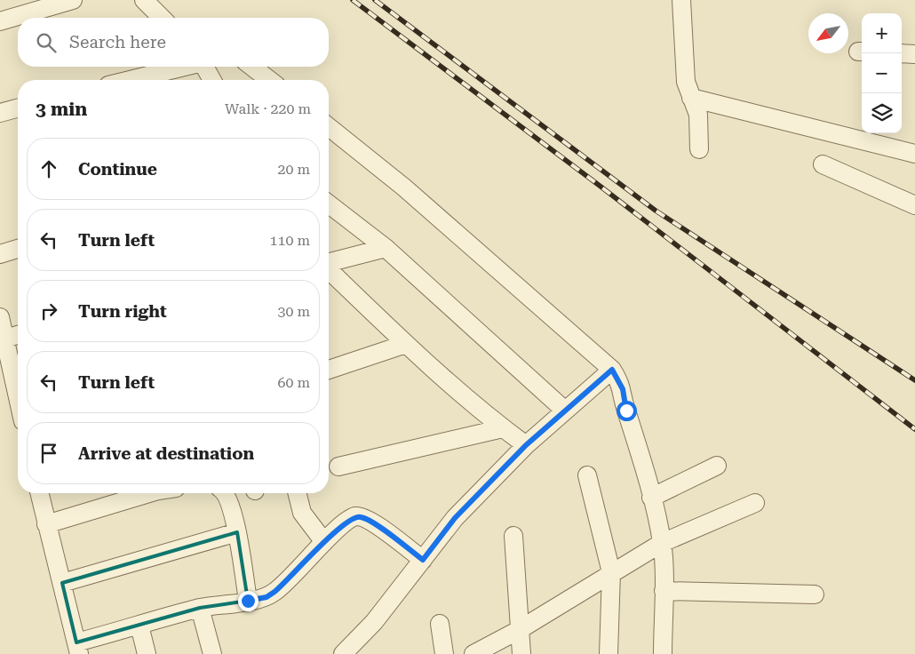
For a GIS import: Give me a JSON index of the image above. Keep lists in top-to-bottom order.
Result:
{
  "north": "bottom left",
  "page": {
    "map_buttons": ["+", "−"],
    "search": "Search here",
    "heading": ["3 min", "Walk · 220 m"],
    "list": [
      ["Continue", "20 m"],
      ["Turn left", "110 m"],
      ["Turn right", "30 m"],
      ["Turn left", "60 m"],
      "Arrive at destination"
    ]
  }
}
